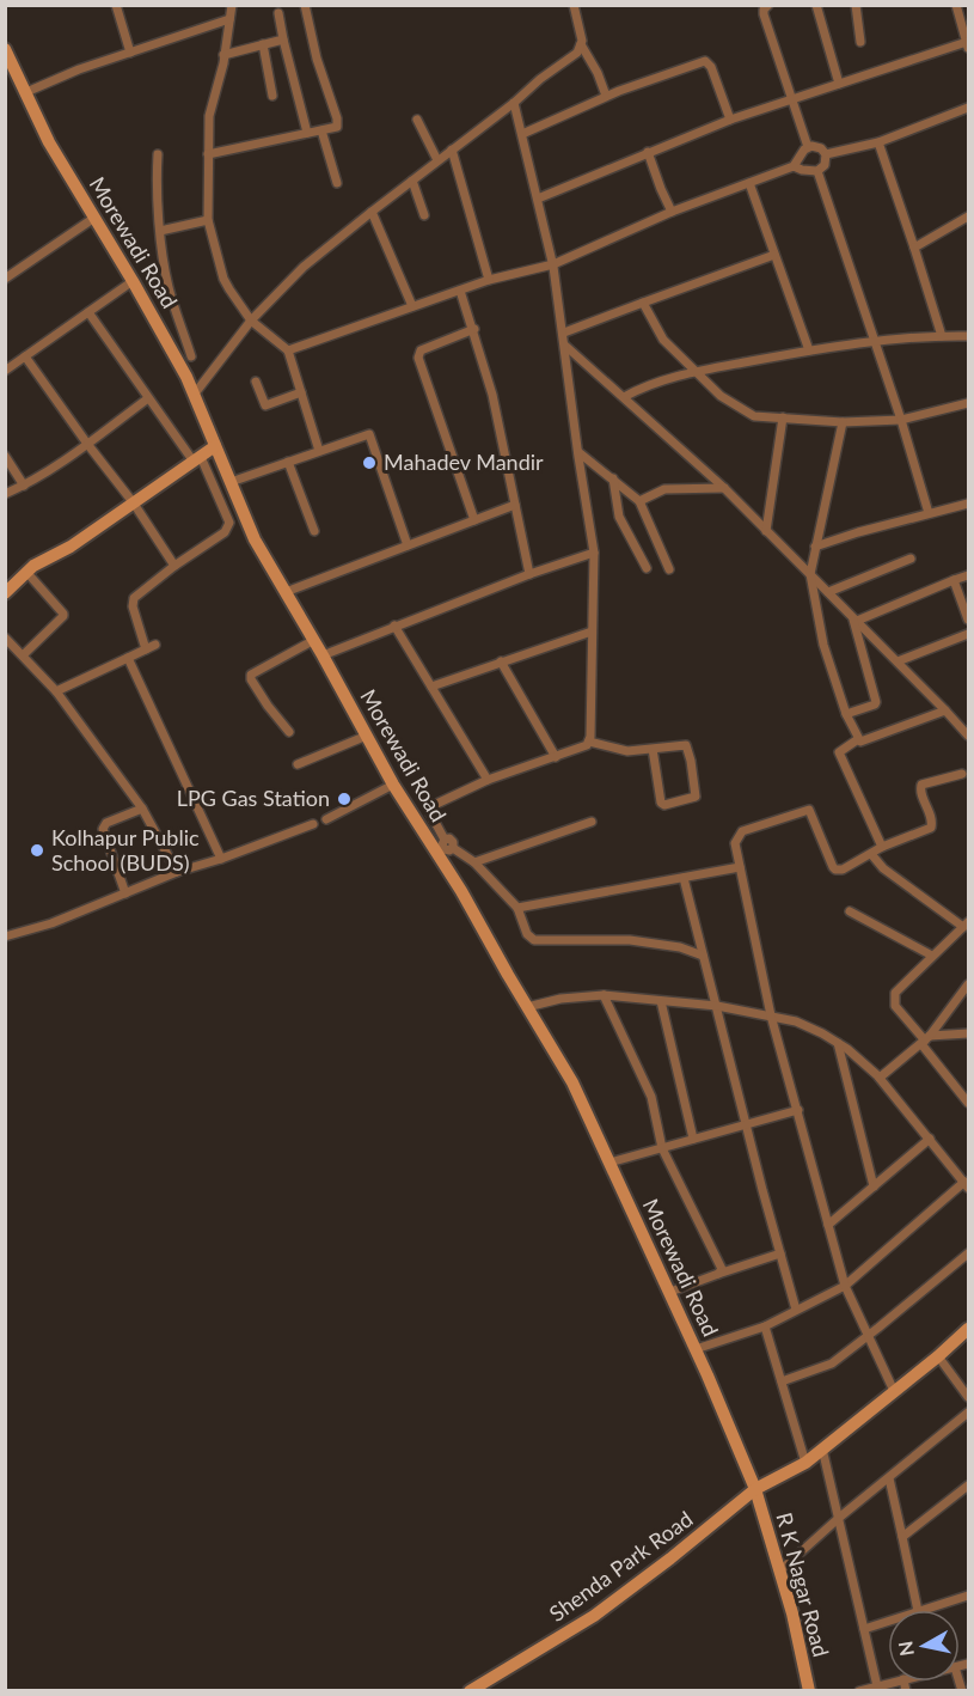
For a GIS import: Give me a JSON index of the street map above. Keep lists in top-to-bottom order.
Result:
{
  "streets": {
    "main road": ["Morewadi Road", "Shenda Park Road", "R K Nagar Road"]
  },
  "crossings": [
    ["Morewadi Road", "Shenda Park Road"],
    ["Morewadi Road", "R K Nagar Road"],
    ["Shenda Park Road", "R K Nagar Road"]
  ],
  "places": ["Mahadev Mandir", "LPG Gas Station", "Kolhapur Public School (BUDS)"],
  "north": "left"
}
